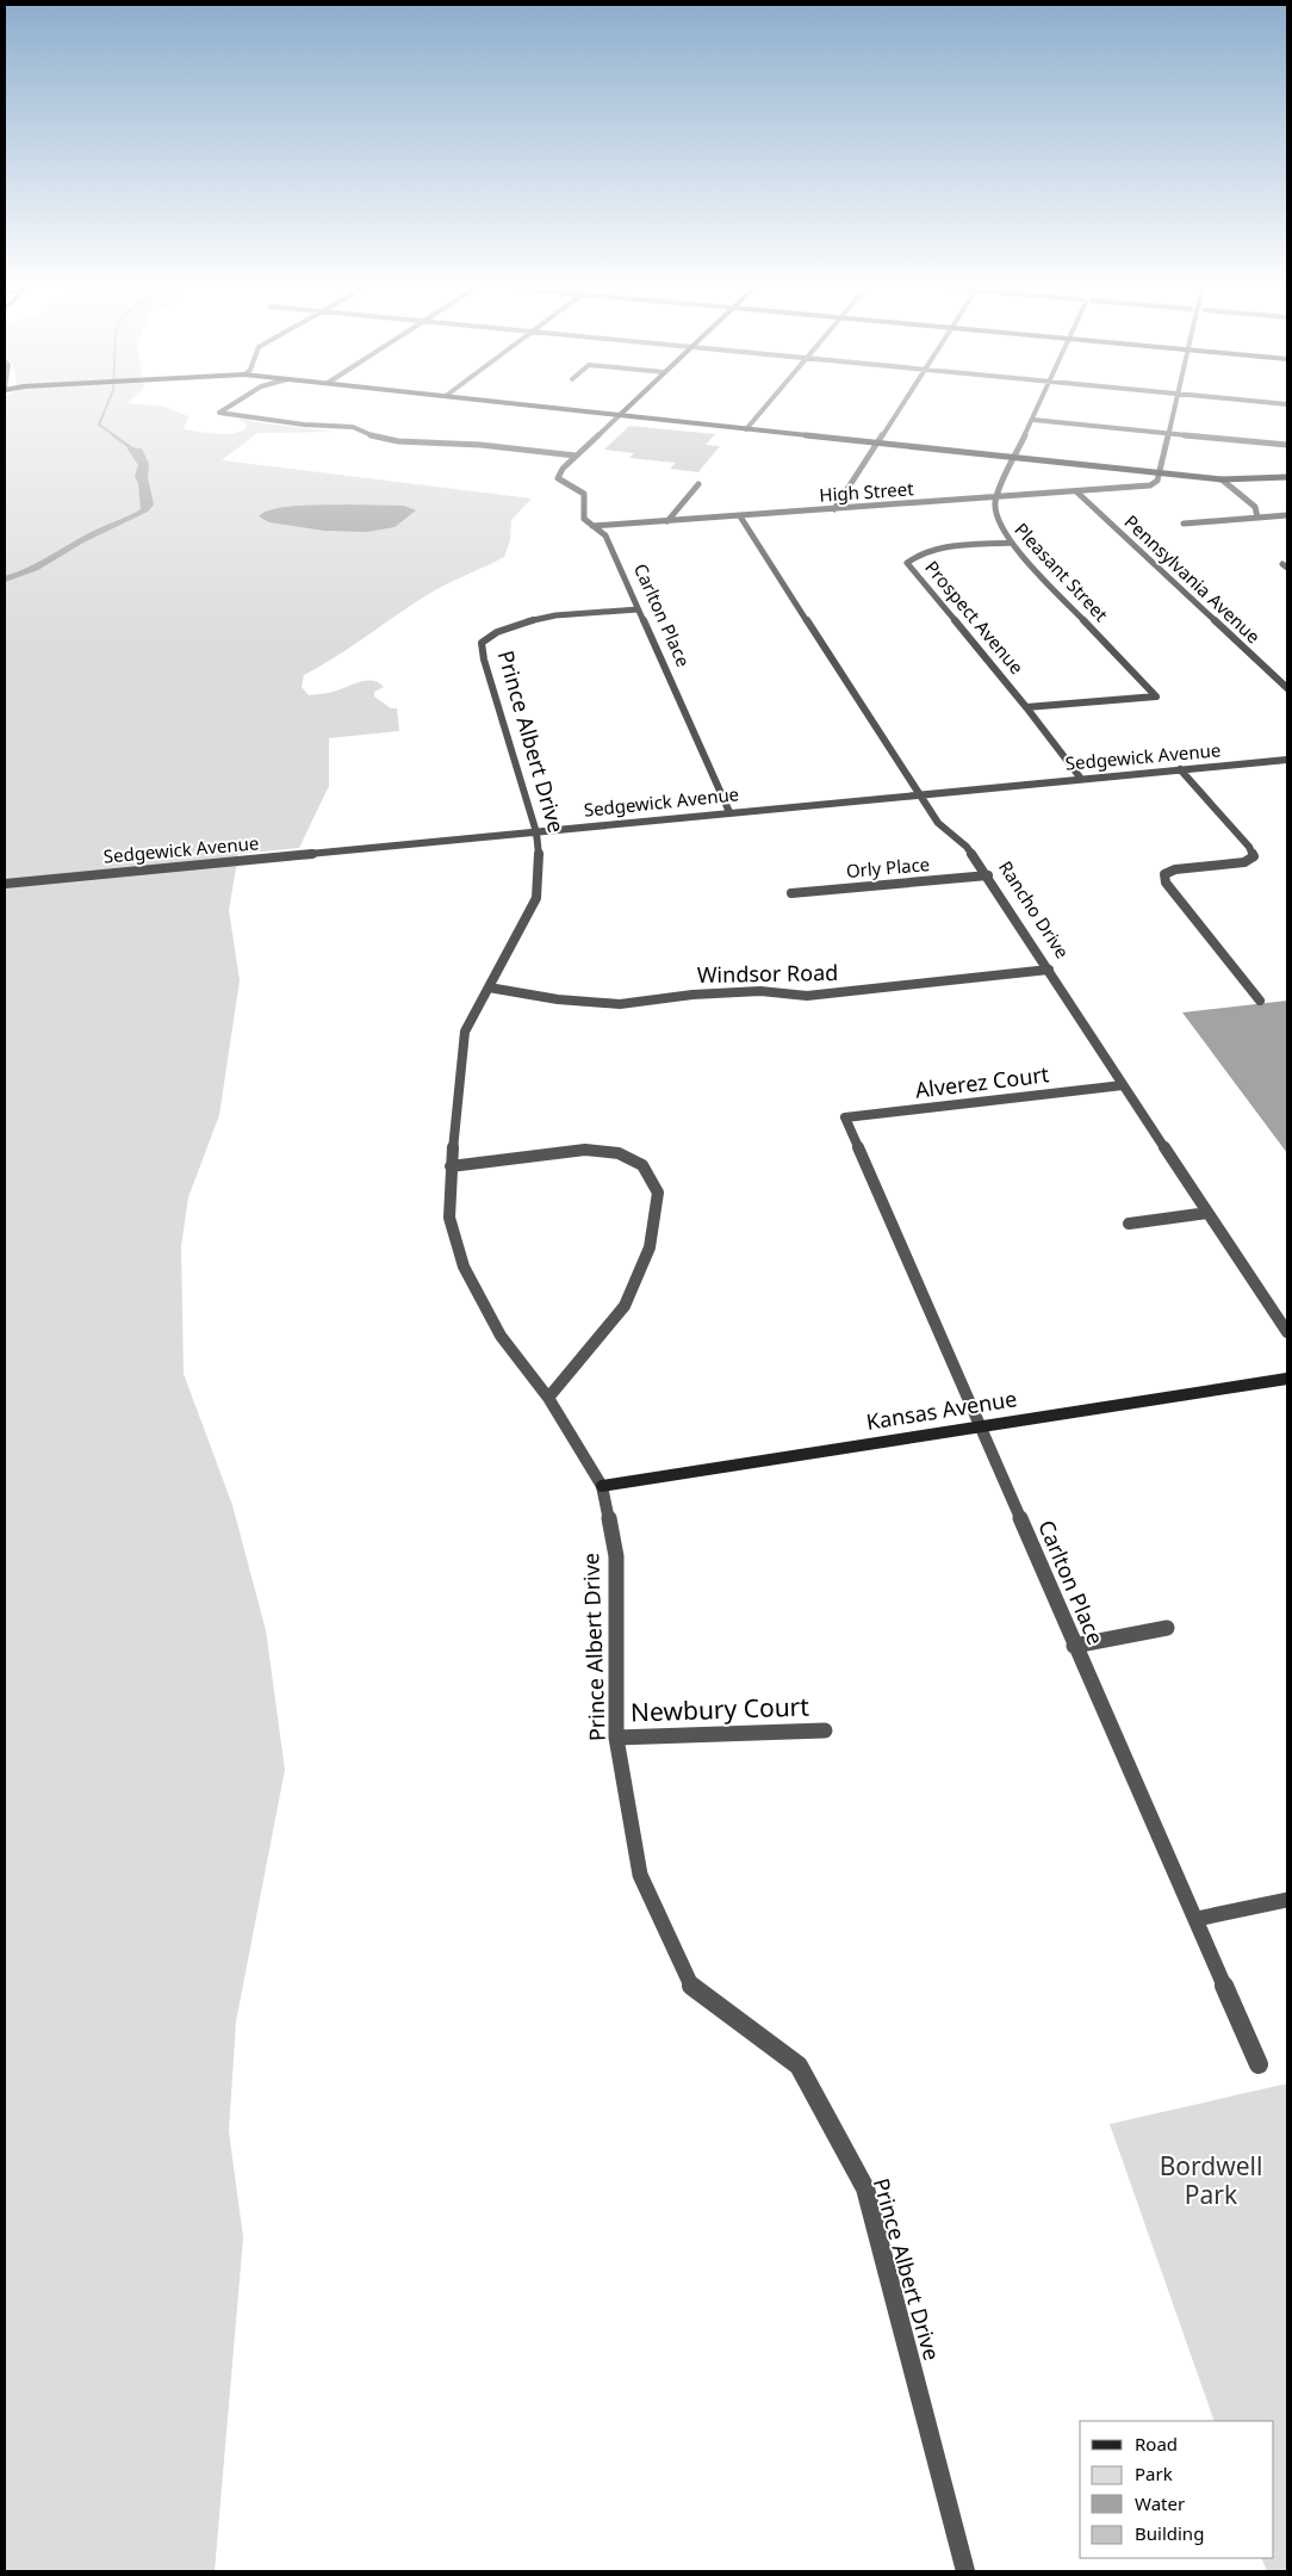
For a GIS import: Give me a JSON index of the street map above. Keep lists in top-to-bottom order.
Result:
{
  "streets": {
    "street": [
      "High Street",
      "Pleasant Street",
      "Pennsylvania Avenue",
      "Carlton Place",
      "Prospect Avenue",
      "Prince Albert Drive",
      "Sedgewick Avenue",
      "Orly Place",
      "Rancho Drive",
      "Windsor Road",
      "Alverez Court",
      "Kansas Avenue",
      "Newbury Court"
    ]
  },
  "crossings": [
    ["High Street", "Pleasant Street"],
    ["High Street", "Pennsylvania Avenue"],
    ["High Street", "Carlton Place"],
    ["High Street", "Rancho Drive"],
    ["Pleasant Street", "Prospect Avenue"],
    ["Carlton Place", "Prince Albert Drive"],
    ["Carlton Place", "Sedgewick Avenue"],
    ["Carlton Place", "Alverez Court"],
    ["Carlton Place", "Kansas Avenue"],
    ["Prospect Avenue", "Sedgewick Avenue"],
    ["Prince Albert Drive", "Sedgewick Avenue"],
    ["Prince Albert Drive", "Windsor Road"],
    ["Prince Albert Drive", "Kansas Avenue"],
    ["Prince Albert Drive", "Newbury Court"],
    ["Sedgewick Avenue", "Rancho Drive"],
    ["Orly Place", "Rancho Drive"],
    ["Rancho Drive", "Windsor Road"],
    ["Rancho Drive", "Alverez Court"]
  ],
  "parks": ["Bordwell Park"],
  "legend": [
    "Road",
    "Park",
    "Water",
    "Building"
  ]
}
